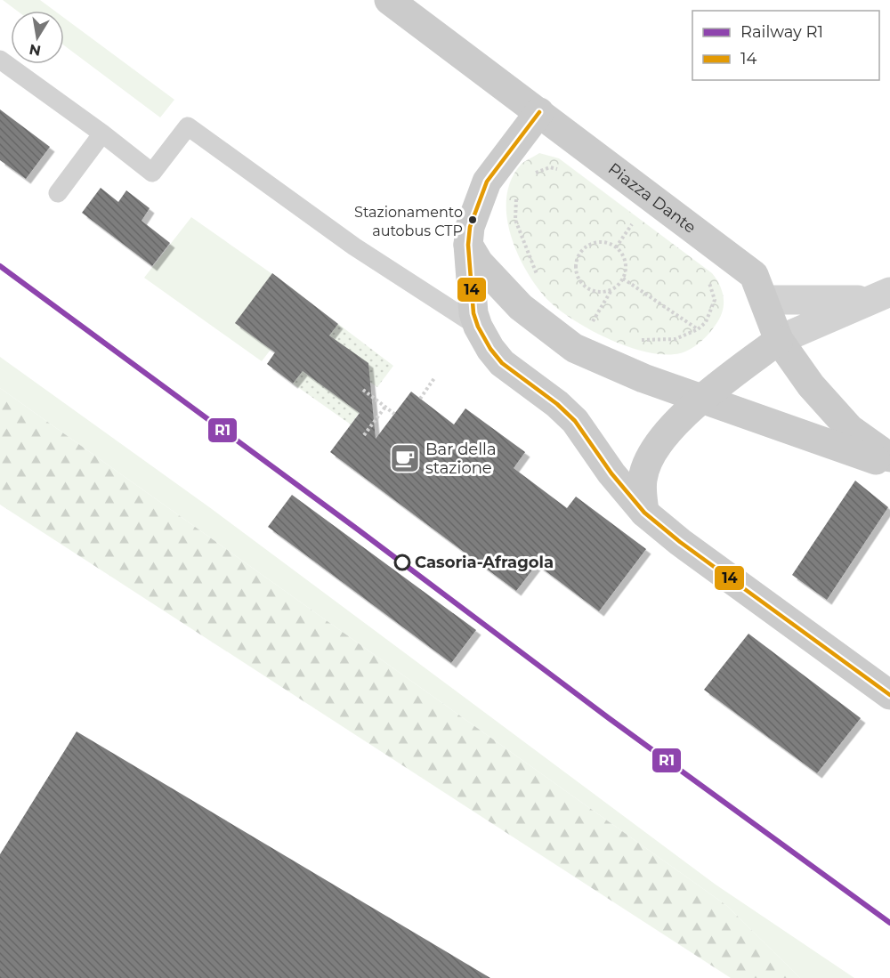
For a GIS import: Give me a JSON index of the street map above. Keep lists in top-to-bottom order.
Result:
{
  "streets": {
    "street": ["Piazza Dante"]
  },
  "places": {
    "other": ["Stazionamento autobus CTP", "Casoria-Afragola"],
    "cafe": ["Bar della stazione"]
  },
  "lines": ["transit line 14", "rail line R1"],
  "legend": ["Railway R1", "14"],
  "north": "bottom"
}
